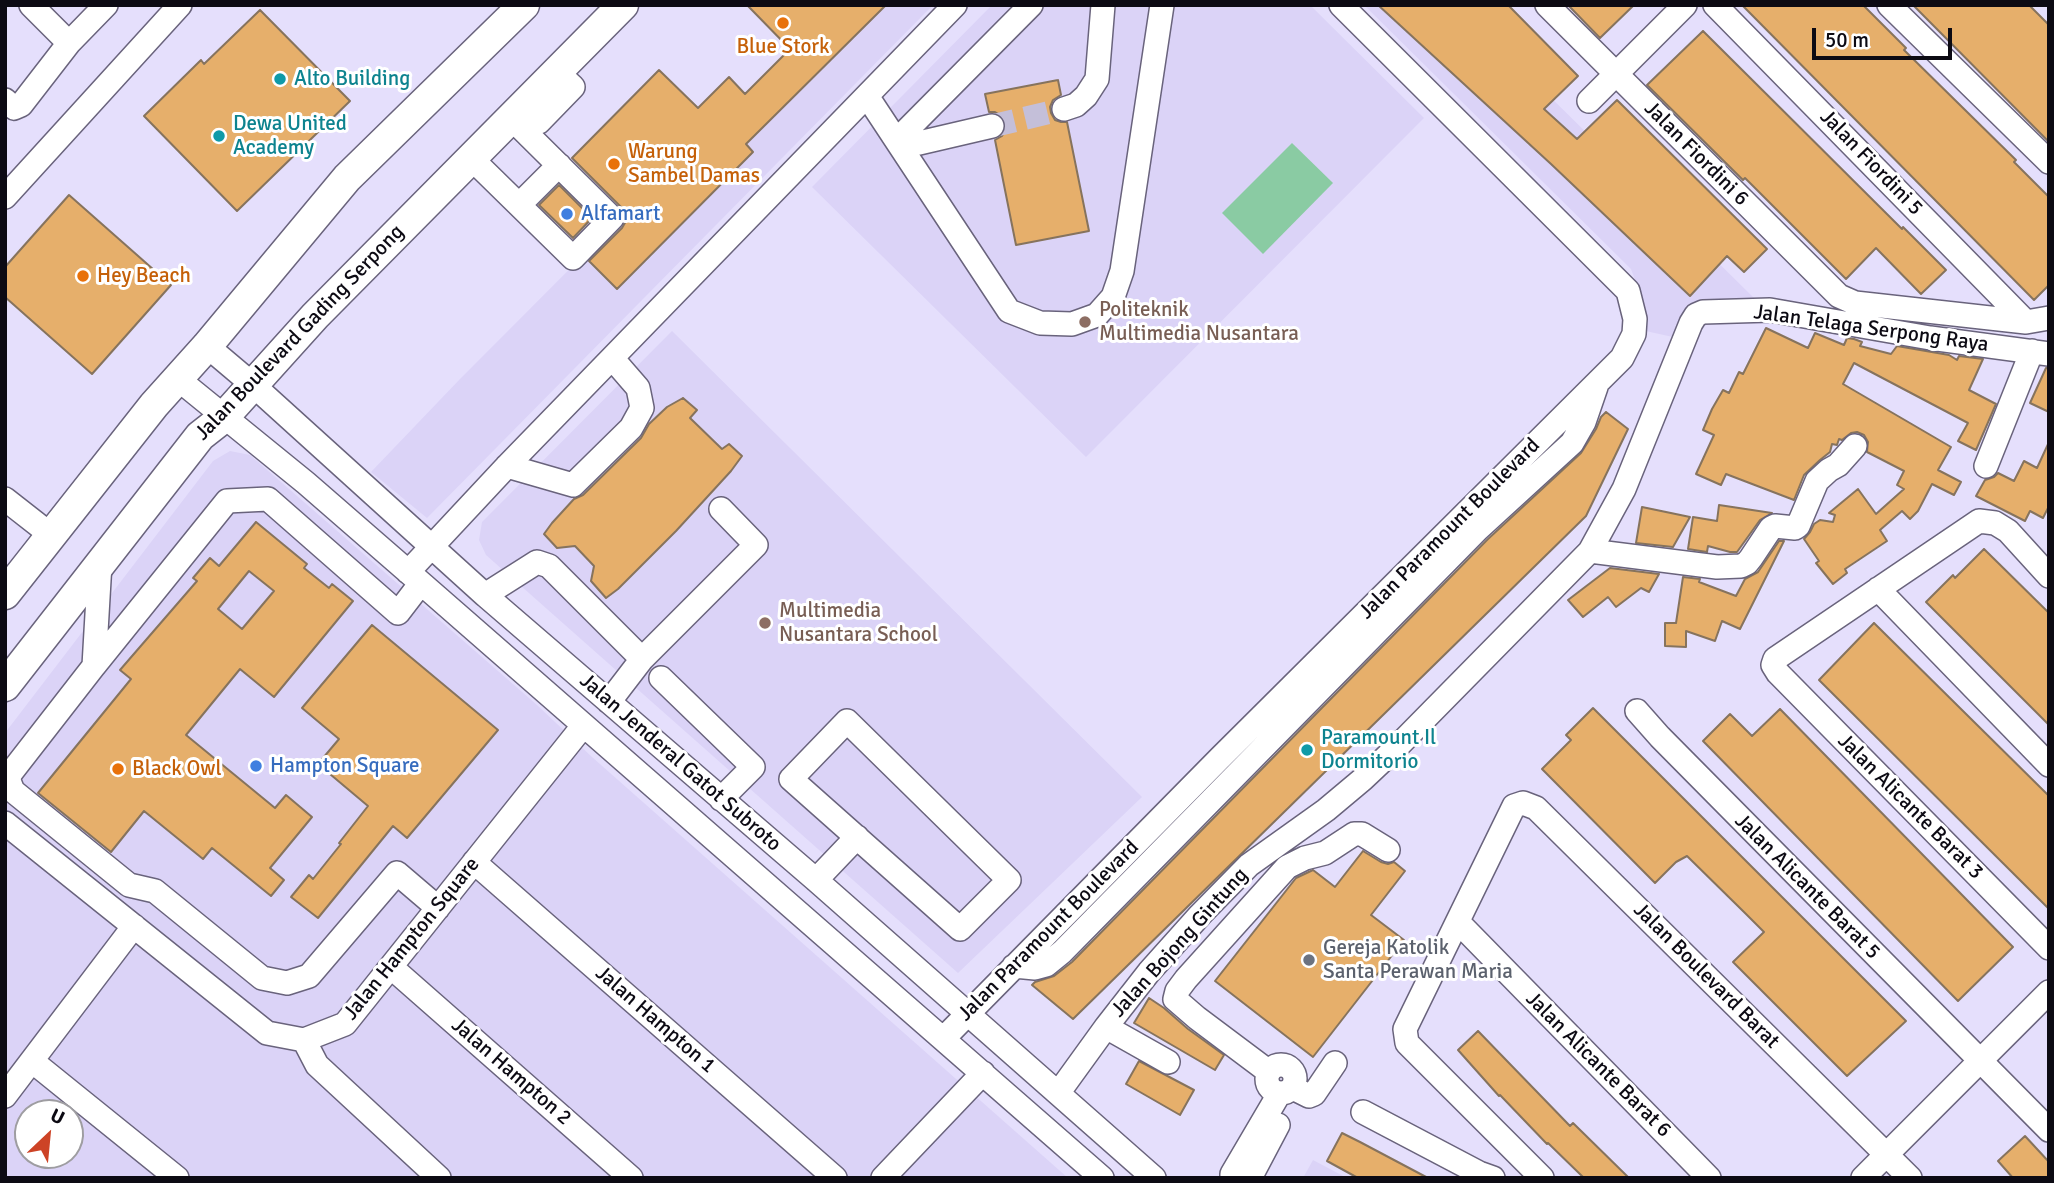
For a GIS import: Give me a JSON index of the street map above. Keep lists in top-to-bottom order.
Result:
{
  "streets": {
    "main road": ["Jalan Boulevard Gading Serpong"],
    "street": [
      "Jalan Fiordini 6",
      "Jalan Fiordini 5",
      "Jalan Telaga Serpong Raya",
      "Jalan Paramount Boulevard",
      "Jalan Jenderal Gatot Subroto",
      "Jalan Alicante Barat 3",
      "Jalan Alicante Barat 5",
      "Jalan Hampton Square",
      "Jalan Bojong Gintung",
      "Jalan Boulevard Barat",
      "Jalan Hampton 1",
      "Jalan Alicante Barat 6",
      "Jalan Hampton 2"
    ]
  },
  "crossings": [
    ["Jalan Fiordini 6", "Jalan Fiordini 5"],
    ["Jalan Telaga Serpong Raya", "Jalan Bojong Gintung"],
    ["Jalan Boulevard Gading Serpong", "Jalan Jenderal Gatot Subroto"],
    ["Jalan Paramount Boulevard", "Jalan Jenderal Gatot Subroto"],
    ["Jalan Jenderal Gatot Subroto", "Jalan Hampton Square"],
    ["Jalan Jenderal Gatot Subroto", "Jalan Bojong Gintung"],
    ["Jalan Hampton Square", "Jalan Hampton 1"],
    ["Jalan Hampton Square", "Jalan Hampton 2"],
    ["Jalan Boulevard Barat", "Jalan Alicante Barat 6"]
  ],
  "places": [
    "Blue Stork",
    "Alto Building",
    "Dewa United Academy",
    "Warung Sambel Damas",
    "Alfamart",
    "Hey Beach",
    "Politeknik Multimedia Nusantara",
    "Multimedia Nusantara School",
    "Paramount Il Dormitorio",
    "Hampton Square",
    "Black Owl",
    "Gereja Katolik Santa Perawan Maria"
  ],
  "scale_bar": "50 m",
  "north": "top right"
}
